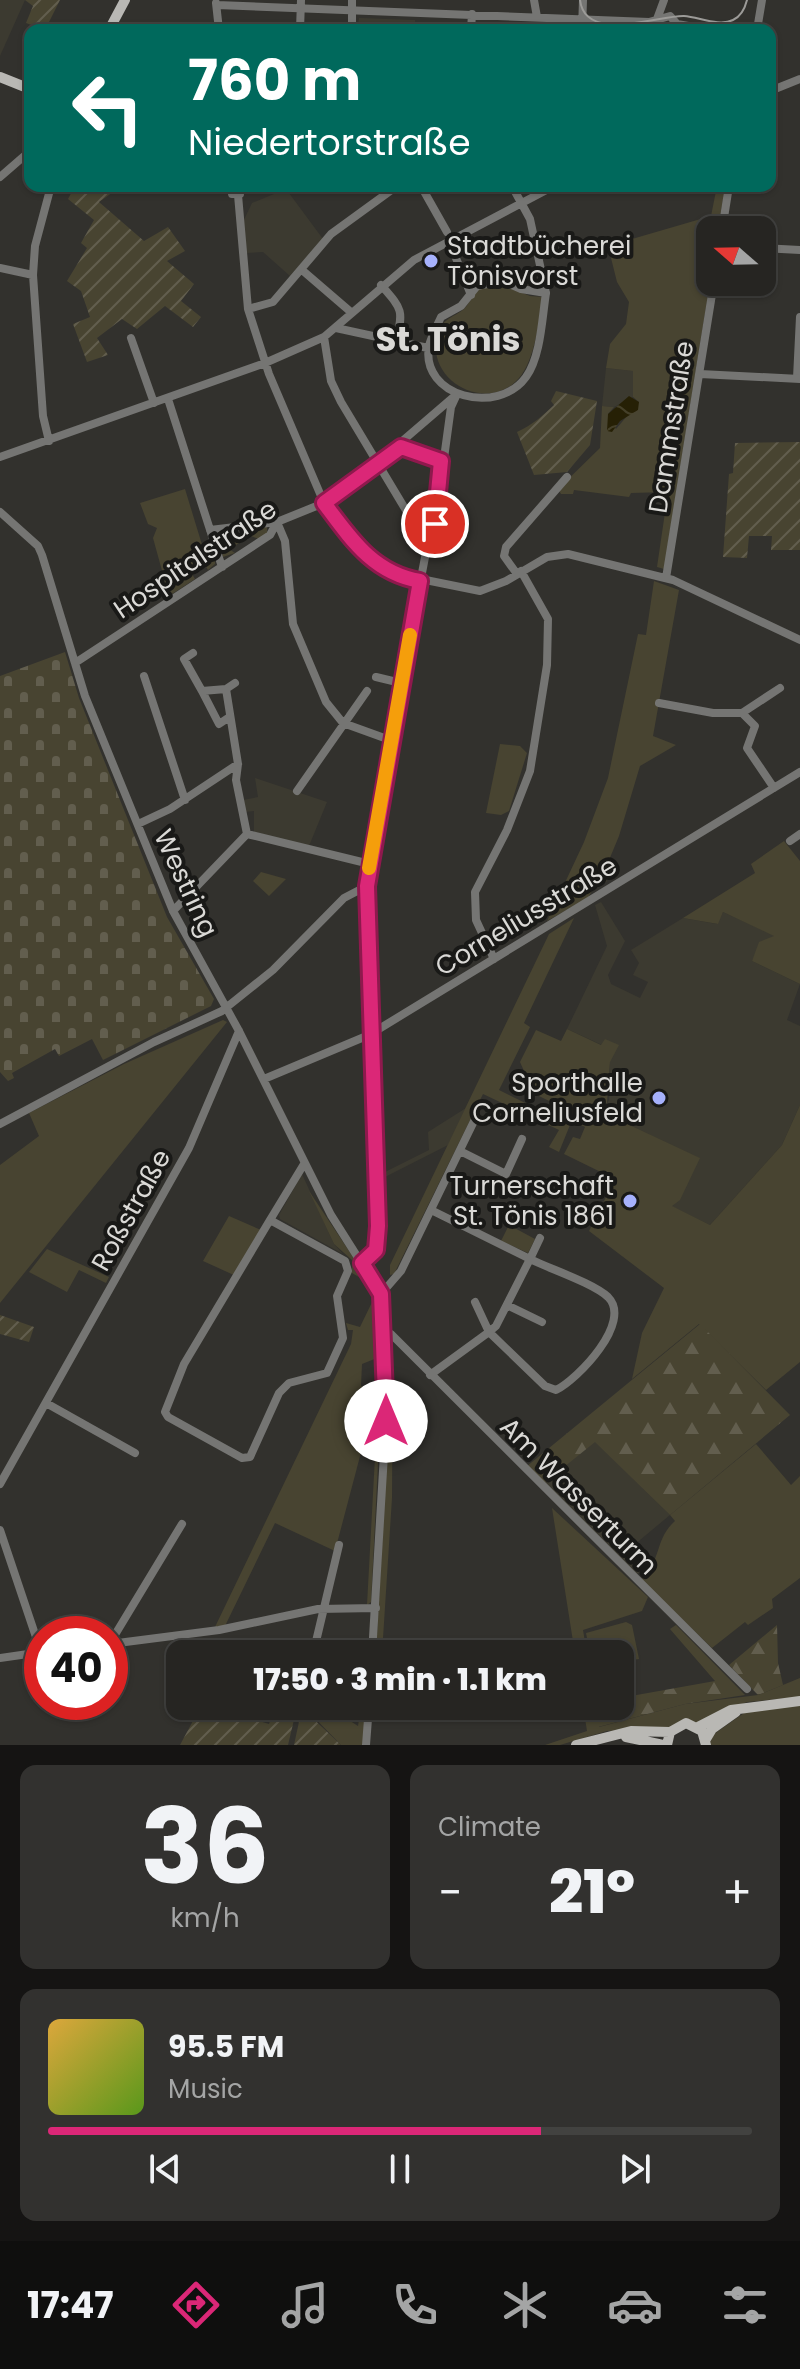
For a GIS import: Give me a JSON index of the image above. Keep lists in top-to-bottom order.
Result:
{
  "streets": {
    "street": [
      "Dammstraße",
      "Hospitalstraße",
      "Westring",
      "Corneliusstraße",
      "Roßstraße",
      "Am Wasserturm"
    ]
  },
  "crossings": [
    ["Hospitalstraße", "Westring"],
    ["Westring", "Corneliusstraße"],
    ["Westring", "Roßstraße"]
  ],
  "districts": ["St. Tönis"],
  "places": ["Stadtbücherei Tönisvorst", "Sporthalle Corneliusfeld", "Turnerschaft St. Tönis 1861"],
  "north": "left",
  "page": {
    "turn": ["760 m", "Niedertorstraße"],
    "limit": "40",
    "trip": "17:50 · 3 min · 1.1 km",
    "tile": [
      ["36", "km/h"],
      "Climate"
    ],
    "heat": ["−", "21°", "+"],
    "song": ["95.5 FM", "Music"],
    "tabs": "17:47"
  }
}
